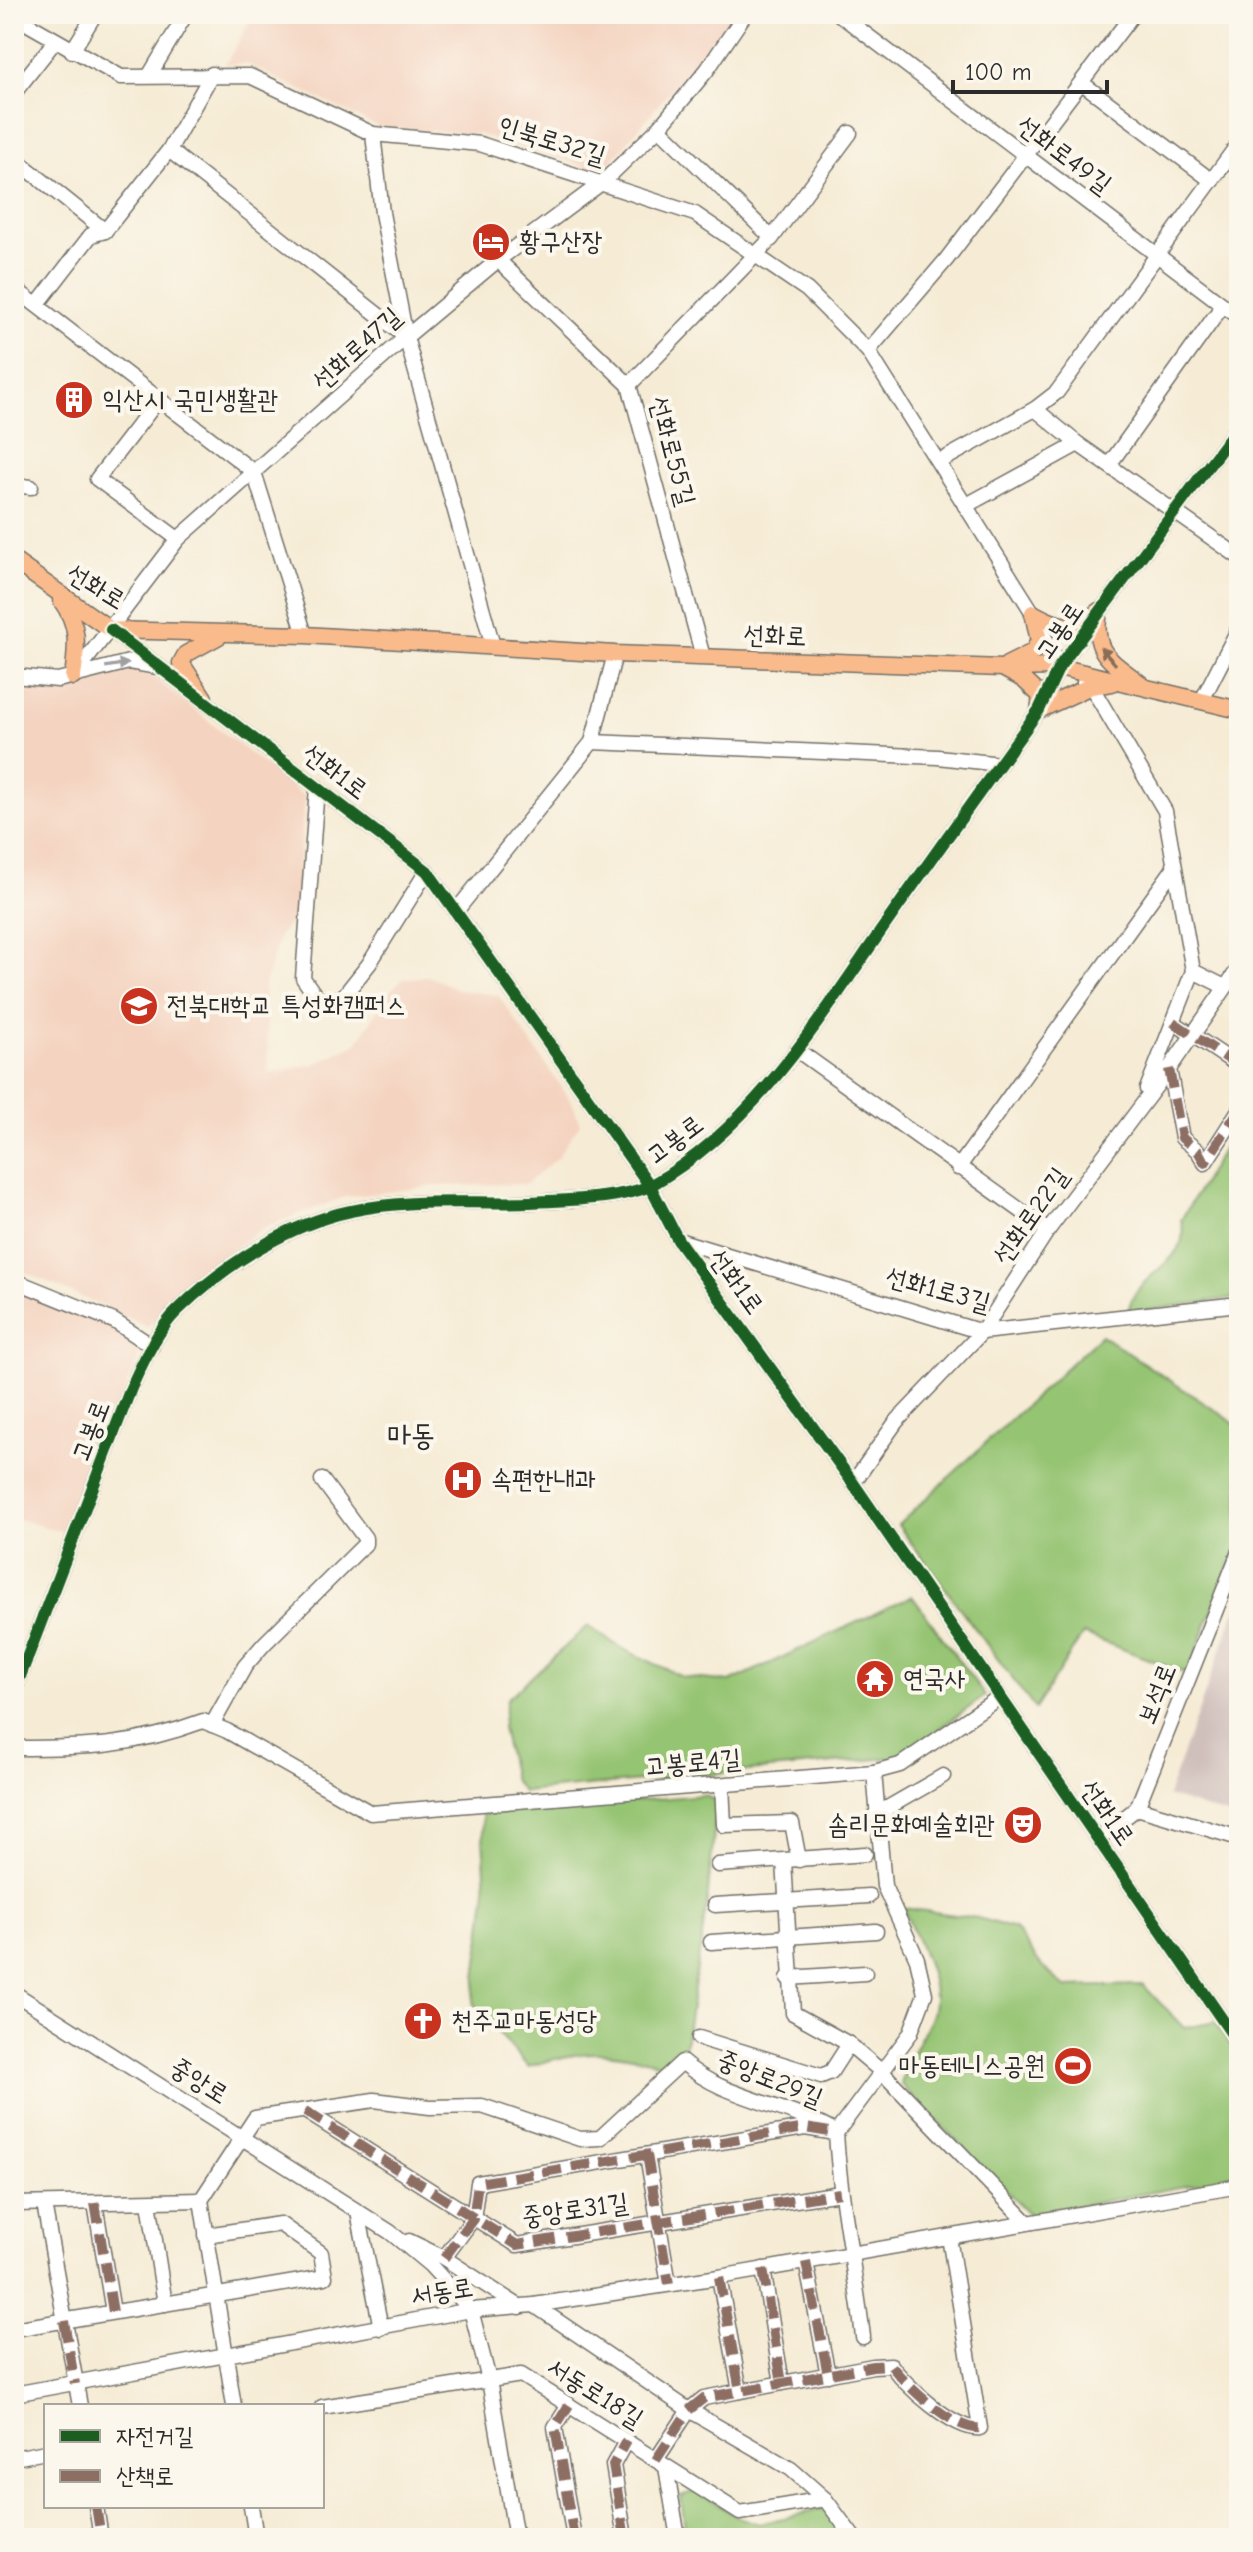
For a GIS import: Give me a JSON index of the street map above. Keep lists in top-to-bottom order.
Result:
{
  "streets": {
    "main road": ["선화로"],
    "street": [
      "인북로32길",
      "선화로49길",
      "선화로47길",
      "선화로55길",
      "고봉로",
      "선화1로",
      "선화로22길",
      "선화1로3길",
      "보석로",
      "고봉로4길",
      "중앙로29길",
      "중앙로",
      "중앙로31길",
      "서동로",
      "서동로18길"
    ]
  },
  "crossings": [
    ["인북로32길", "선화로47길"],
    ["인북로32길", "선화로"],
    ["인북로32길", "고봉로"],
    ["선화로47길", "선화로55길"],
    ["선화로47길", "선화로"],
    ["선화로47길", "선화1로"],
    ["선화로55길", "선화로"],
    ["선화로", "고봉로"],
    ["선화로", "선화1로"],
    ["고봉로", "선화1로"],
    ["선화1로", "선화로22길"],
    ["선화1로", "선화1로3길"],
    ["선화1로", "보석로"],
    ["선화1로", "고봉로4길"],
    ["선화로22길", "선화1로3길"],
    ["중앙로29길", "중앙로"],
    ["중앙로29길", "중앙로31길"],
    ["중앙로29길", "서동로"],
    ["중앙로", "서동로"]
  ],
  "districts": ["마동"],
  "places": {
    "hotel": ["황구산장"],
    "building": ["익산시 국민생활관"],
    "school or university": ["전북대학교 특성화캠퍼스"],
    "hospital": ["속편한내과"],
    "temple": ["연국사"],
    "theatre": ["솜리문화예술회관"],
    "church": ["천주교마동성당"],
    "sports": ["마동테니스공원"]
  },
  "legend": ["자전거길", "산책로"],
  "scale_bar": "100 m"
}
